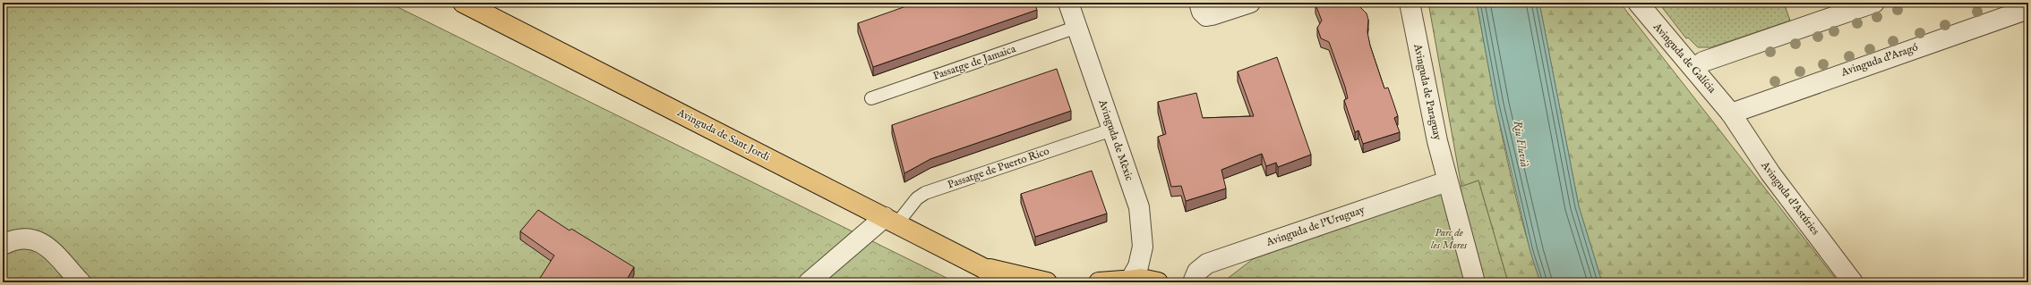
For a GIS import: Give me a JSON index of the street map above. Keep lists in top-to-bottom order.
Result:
{
  "streets": {
    "main road": ["Avinguda de Sant Jordi"],
    "street": [
      "Avinguda de Galícia",
      "Avinguda d'Aragó",
      "Avinguda de Paraguay",
      "Avinguda de Mèxic",
      "Avinguda d'Astúries",
      "Avinguda de l'Uruguay"
    ],
    "lane": ["Passatge de Jamaica", "Passatge de Puerto Rico"]
  },
  "crossings": [
    ["Avinguda de Galícia", "Avinguda d'Aragó"],
    ["Avinguda de Galícia", "Avinguda d'Astúries"],
    ["Avinguda d'Aragó", "Avinguda d'Astúries"],
    ["Passatge de Jamaica", "Avinguda de Mèxic"],
    ["Avinguda de Paraguay", "Avinguda de l'Uruguay"],
    ["Avinguda de Sant Jordi", "Passatge de Puerto Rico"],
    ["Avinguda de Mèxic", "Passatge de Puerto Rico"]
  ],
  "water": ["Riu Fluvià"],
  "parks": ["Parc de les Mores"]
}
